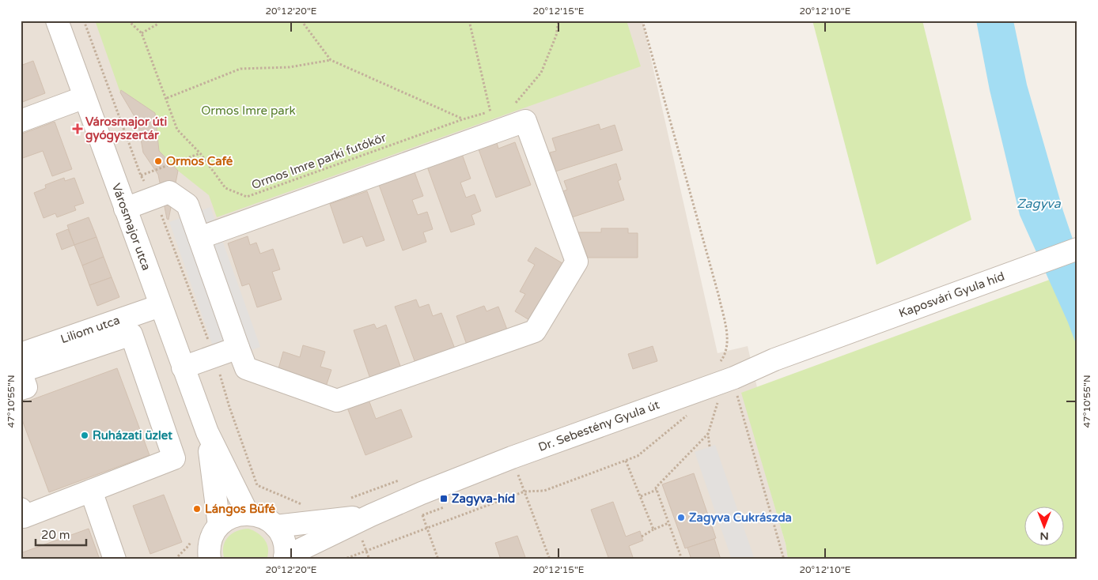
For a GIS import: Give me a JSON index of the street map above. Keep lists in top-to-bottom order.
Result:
{
  "streets": {
    "street": [
      "Városmajor utca",
      "Kaposvári Gyula híd",
      "Liliom utca",
      "Dr. Sebestény Gyula út"
    ],
    "path": ["Ormos Imre parki futókör"]
  },
  "crossings": [
    ["Városmajor utca", "Liliom utca"],
    ["Kaposvári Gyula híd", "Dr. Sebestény Gyula út"]
  ],
  "water": ["Zagyva"],
  "parks": ["Ormos Imre park"],
  "places": {
    "health": ["Városmajor úti gyógyszertár"],
    "other": [
      "Ormos Café",
      "Ruházati üzlet",
      "Lángos Büfé",
      "Zagyva Cukrászda"
    ],
    "transit": ["Zagyva-híd"]
  },
  "scale_bar": "20 m",
  "north": "bottom",
  "coordinates": [
    "20°12'20\"E",
    "20°12'15\"E",
    "20°12'10\"E",
    "47°10'55\"N"
  ]
}
